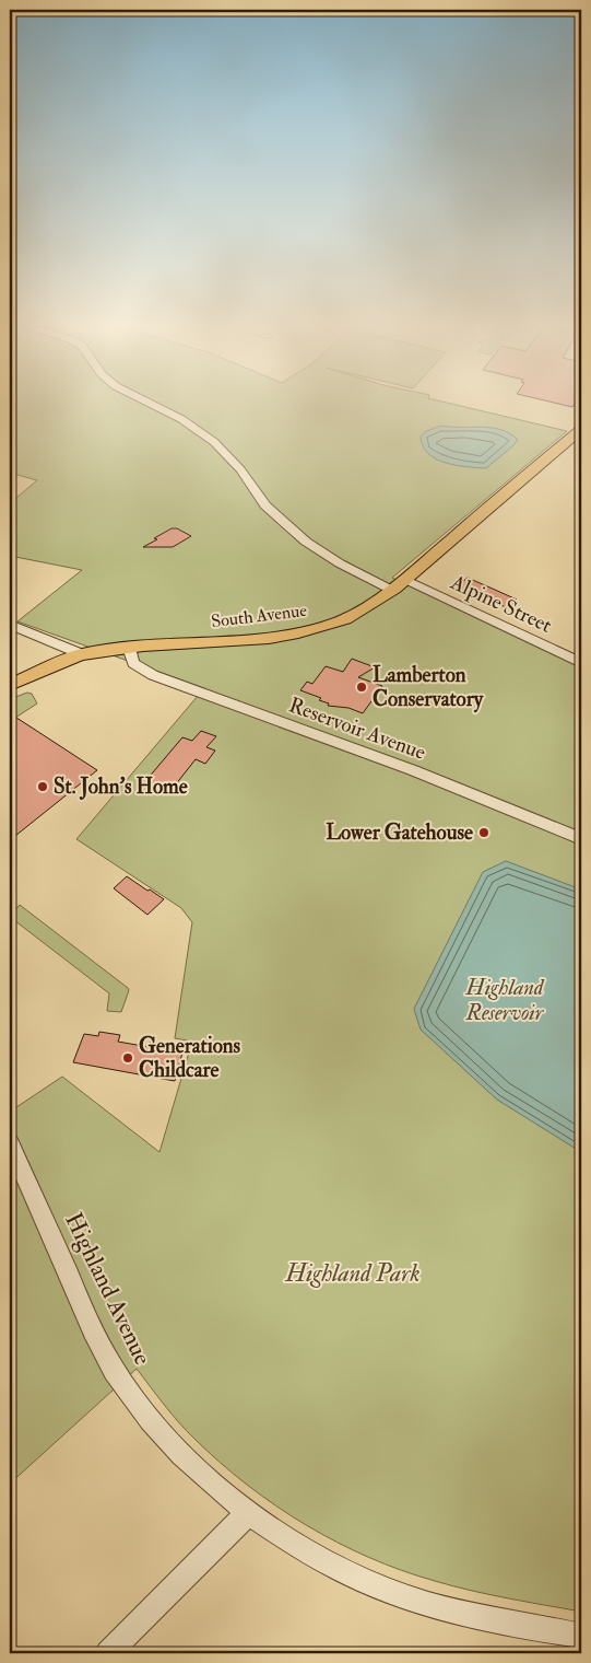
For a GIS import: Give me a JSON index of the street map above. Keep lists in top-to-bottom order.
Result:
{
  "streets": {
    "main road": ["South Avenue"],
    "street": ["Alpine Street", "Reservoir Avenue", "Highland Avenue"]
  },
  "crossings": [
    ["Alpine Street", "South Avenue"],
    ["South Avenue", "Reservoir Avenue"]
  ],
  "water": ["Highland Reservoir"],
  "parks": ["Highland Park"],
  "places": [
    "Lamberton Conservatory",
    "St. John's Home",
    "Lower Gatehouse",
    "Generations Childcare"
  ]
}
